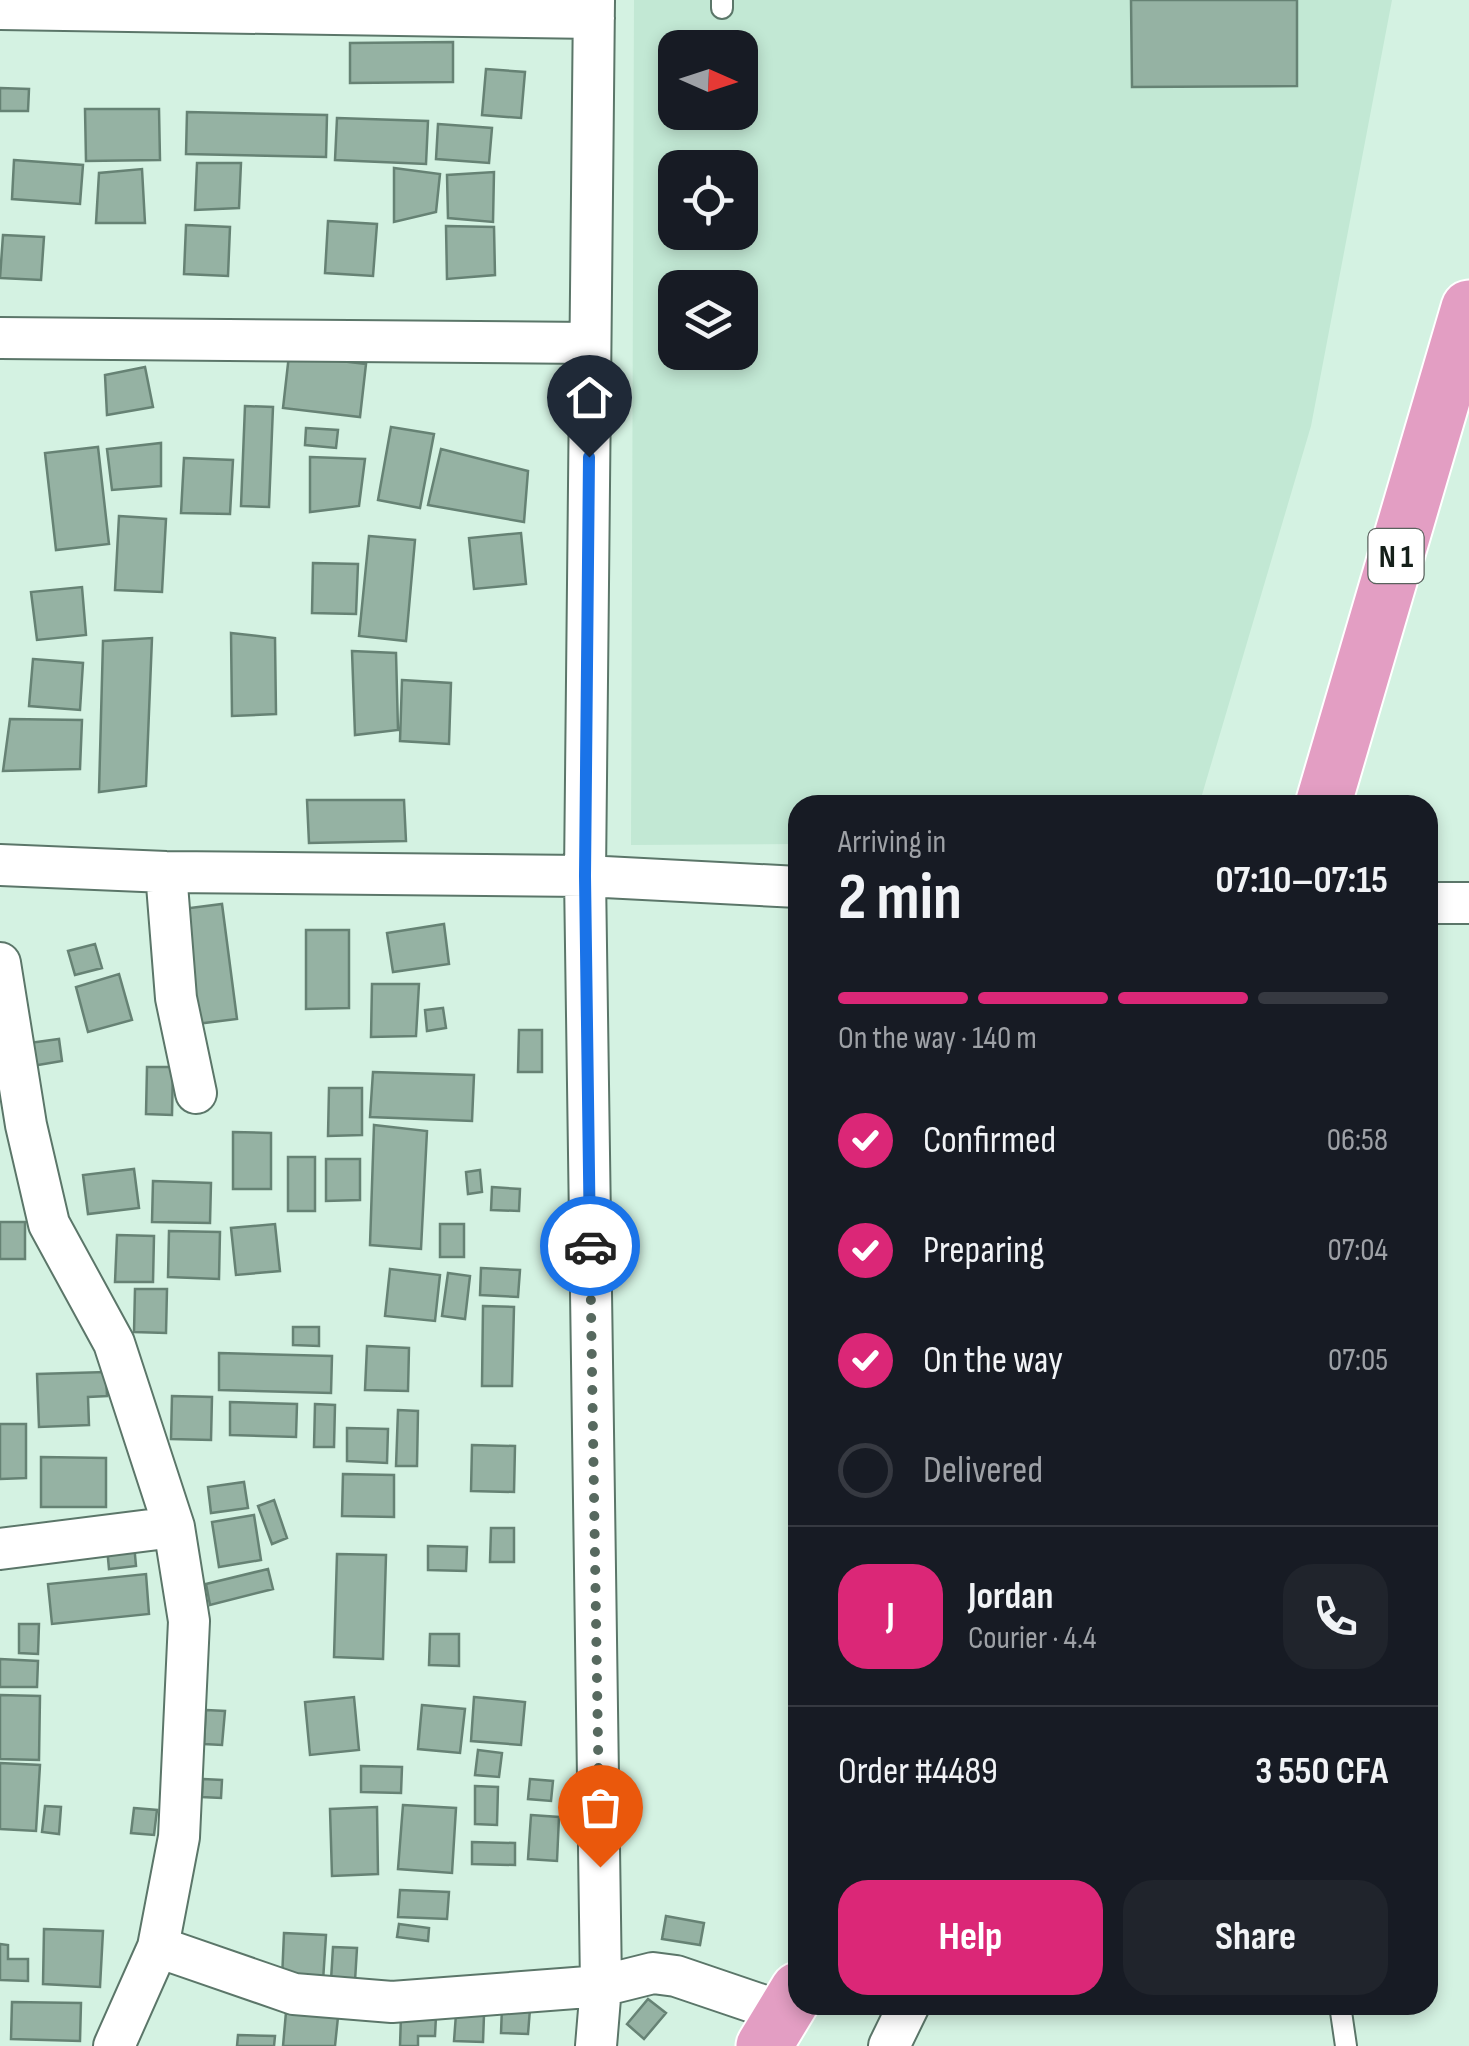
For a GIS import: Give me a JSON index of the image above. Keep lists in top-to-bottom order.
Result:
{
  "streets": {
    "highway": ["N 1"]
  },
  "north": "right",
  "page": {
    "heading": ["2 min", "Arriving in", "07:10–07:15"],
    "panel": [
      "Jordan",
      "Courier · 4.4",
      "Order #4489",
      "3 550 CFA"
    ],
    "bar": "On the way · 140 m",
    "list": [
      ["Confirmed", "06:58"],
      ["Preparing", "07:04"],
      ["On the way", "07:05"],
      "Delivered"
    ],
    "round": "J",
    "buttons": ["Help", "Share"]
  }
}
